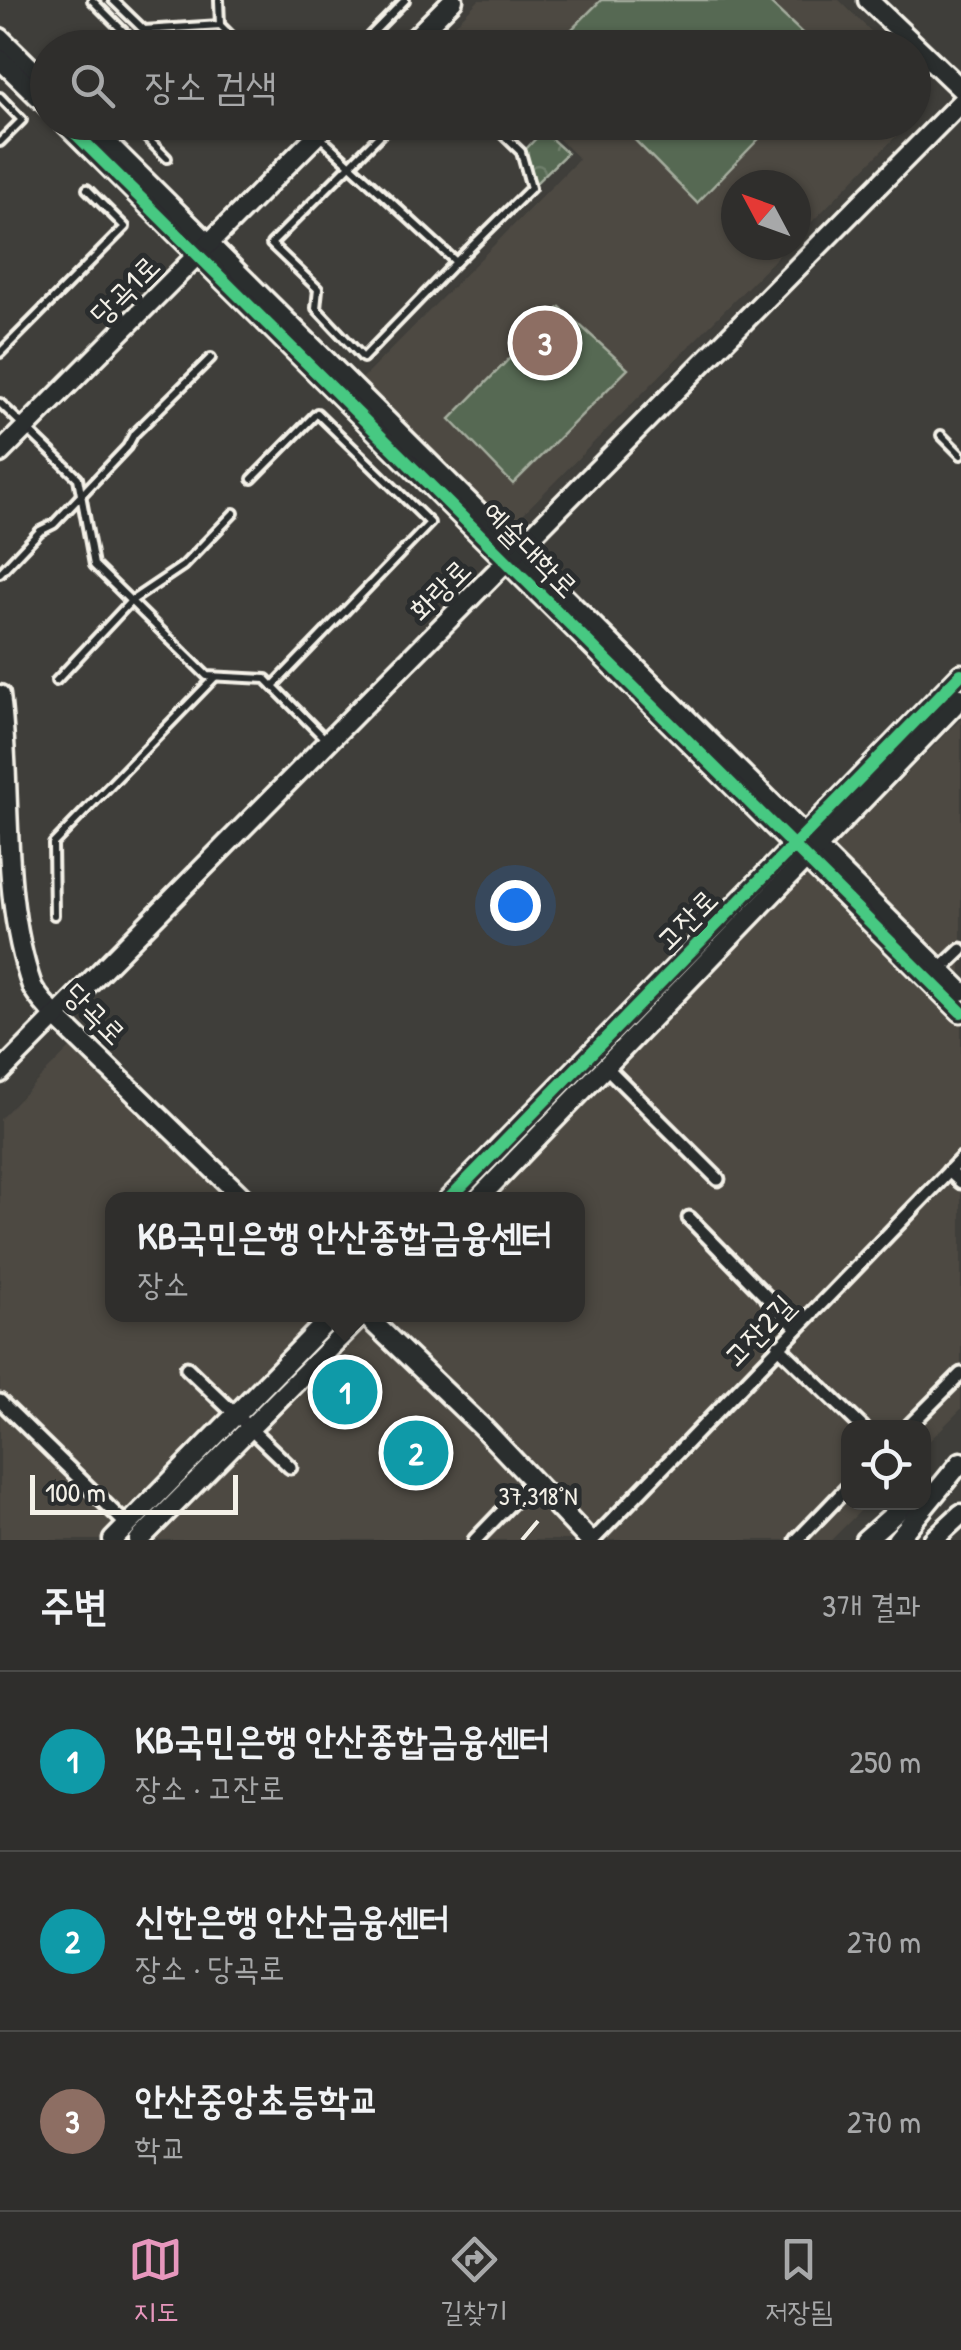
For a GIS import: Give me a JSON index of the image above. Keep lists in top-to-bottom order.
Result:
{
  "streets": {
    "street": [
      "당곡1로",
      "예술대학로",
      "화랑로",
      "고잔로",
      "당곡로",
      "고잔2길"
    ]
  },
  "crossings": [
    ["당곡1로", "예술대학로"],
    ["예술대학로", "화랑로"],
    ["예술대학로", "고잔로"],
    ["화랑로", "당곡로"]
  ],
  "scale_bar": "100 m",
  "north": "top left",
  "page": {
    "search": "장소 검색",
    "pins": ["3", "1", "2"],
    "popup": ["KB국민은행 안산종합금융센터", "장소"],
    "scale": "100 m",
    "heading": ["주변", "3개 결과"],
    "list": [
      {
        "mark": "1",
        "name": "KB국민은행 안산종합금융센터",
        "note": "장소 · 고잔로",
        "value": "250 m"
      },
      {
        "mark": "2",
        "name": "신한은행 안산금융센터",
        "note": "장소 · 당곡로",
        "value": "270 m"
      },
      {
        "mark": "3",
        "name": "안산중앙초등학교",
        "note": "학교",
        "value": "270 m"
      }
    ],
    "nav": ["지도", "길찾기", "저장됨"]
  },
  "coordinates": ["37.318°N"]
}
